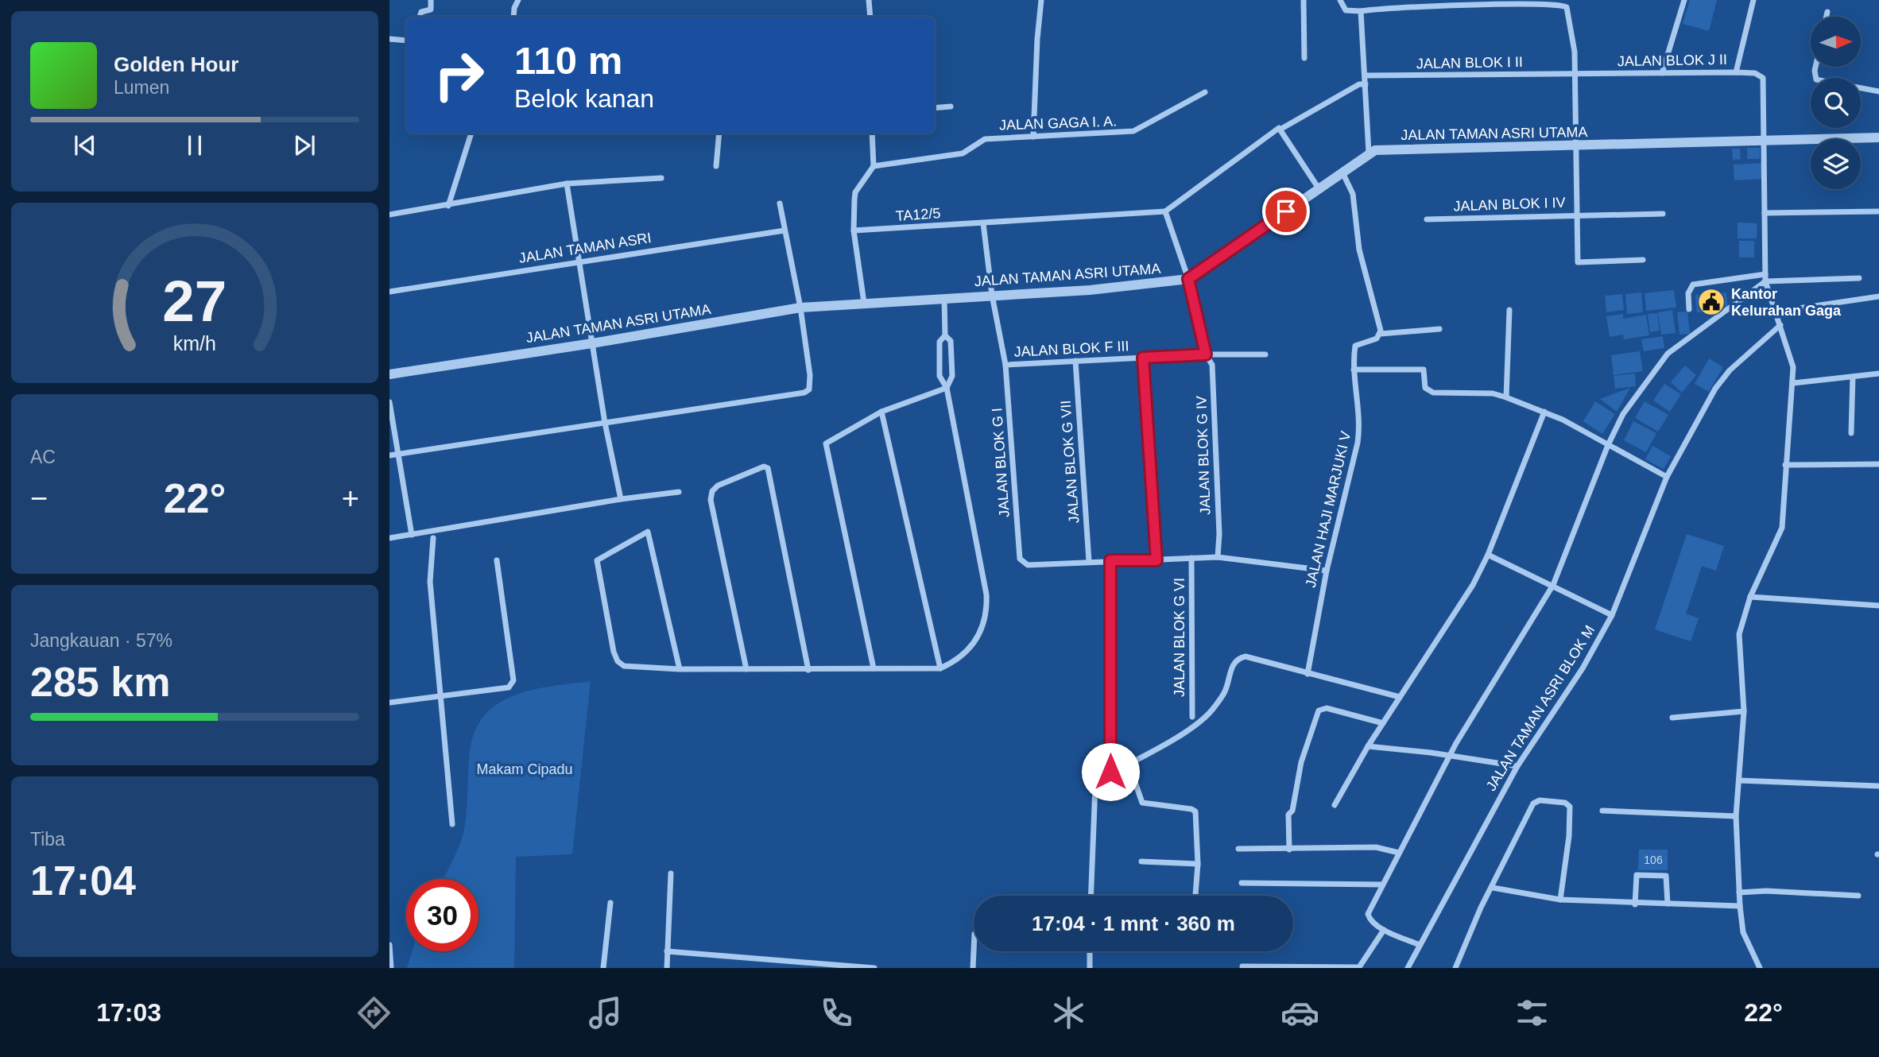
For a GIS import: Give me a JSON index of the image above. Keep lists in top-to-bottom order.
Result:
{
  "streets": {
    "street": [
      "JALAN BLOK J II",
      "JALAN BLOK I II",
      "JALAN GAGA I. A.",
      "JALAN TAMAN ASRI UTAMA",
      "JALAN BLOK I IV",
      "TA12/5",
      "JALAN TAMAN ASRI",
      "JALAN BLOK F III",
      "JALAN BLOK G IV",
      "JALAN BLOK G VII",
      "JALAN BLOK G I",
      "JALAN HAJI MARJUKI V",
      "JALAN BLOK G VI",
      "JALAN TAMAN ASRI BLOK M"
    ]
  },
  "crossings": [
    ["JALAN BLOK J II", "JALAN BLOK I II"],
    ["JALAN BLOK J II", "JALAN TAMAN ASRI UTAMA"],
    ["JALAN TAMAN ASRI UTAMA", "JALAN BLOK G IV"],
    ["JALAN TAMAN ASRI UTAMA", "JALAN BLOK G I"],
    ["TA12/5", "JALAN BLOK G I"],
    ["JALAN BLOK F III", "JALAN BLOK G IV"],
    ["JALAN BLOK F III", "JALAN BLOK G VII"],
    ["JALAN BLOK F III", "JALAN BLOK G I"],
    ["JALAN BLOK G VII", "JALAN BLOK G I"]
  ],
  "parks": ["Makam Cipadu"],
  "places": {
    "public building": ["Kantor Kelurahan Gaga"]
  },
  "house_numbers": ["106"],
  "north": "right",
  "page": {
    "turn": ["110 m", "Belok kanan"],
    "song": ["Golden Hour", "Lumen"],
    "tile": [
      "AC",
      ["Jangkauan · 57%", "285 km"],
      ["Tiba", "17:04"]
    ],
    "heat": ["−", "22°", "+"],
    "limit": "30",
    "trip": "17:04 · 1 mnt · 360 m",
    "tabs": ["17:03", "22°"],
    "gauge": ["27", "km/h"]
  }
}
